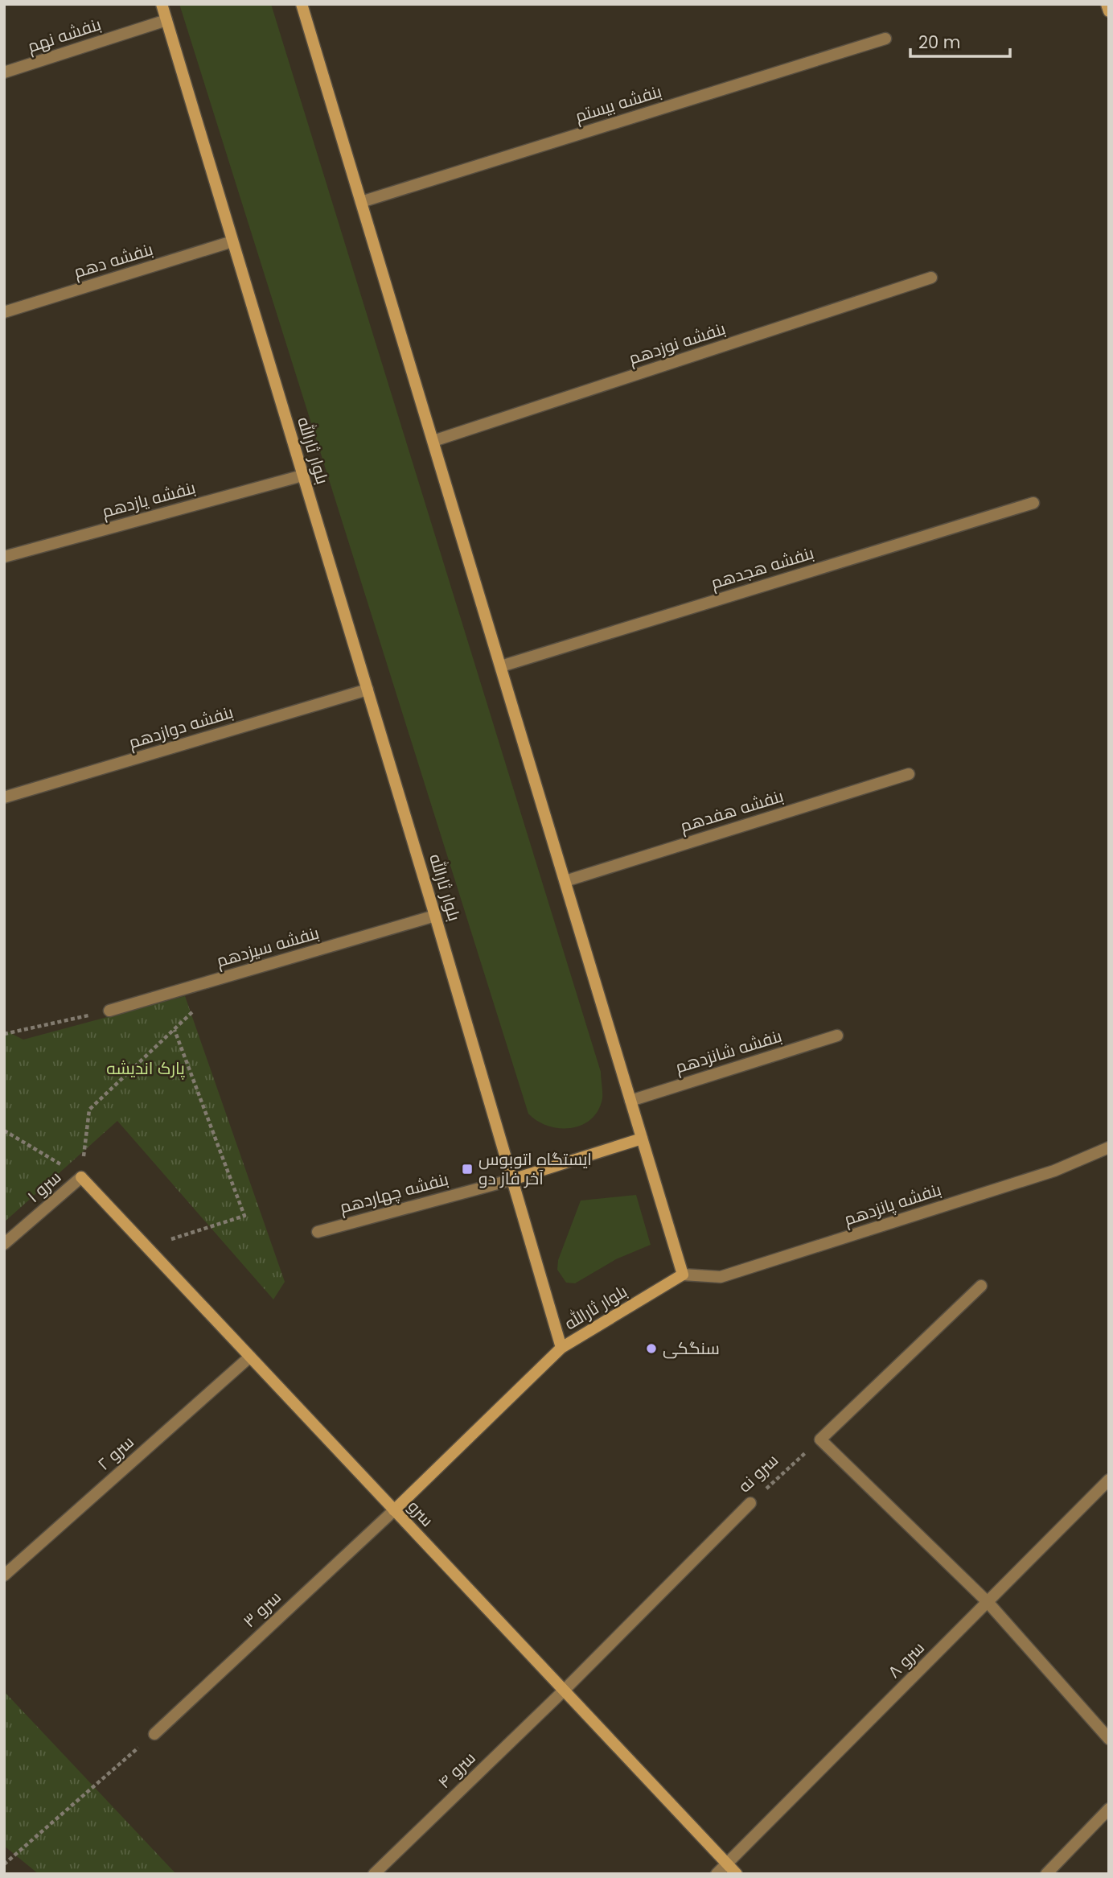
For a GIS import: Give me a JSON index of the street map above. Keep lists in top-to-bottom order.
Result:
{
  "streets": {
    "street": [
      "بنفشه نهم",
      "بنفشه بیستم",
      "بنفشه دهم",
      "بنفشه نوزدهم",
      "بلوار ثارالله",
      "بنفشه یازدهم",
      "بنفشه هجدهم",
      "بنفشه دوازدهم",
      "بنفشه هفدهم",
      "بنفشه سیزدهم",
      "بنفشه شانزدهم",
      "سرو ۱",
      "بنفشه چهاردهم",
      "بنفشه پانزدهم",
      "سرو ۲",
      "سرو نه",
      "سرو",
      "سرو ۳",
      "سرو ۸",
      "سرو ۴"
    ]
  },
  "crossings": [
    ["بنفشه نهم", "بلوار ثارالله"],
    ["بنفشه دهم", "بلوار ثارالله"],
    ["بلوار ثارالله", "بنفشه یازدهم"],
    ["بلوار ثارالله", "بنفشه دوازدهم"],
    ["بلوار ثارالله", "بنفشه سیزدهم"],
    ["بلوار ثارالله", "بنفشه چهاردهم"],
    ["بلوار ثارالله", "بنفشه پانزدهم"],
    ["سرو ۱", "سرو"],
    ["سرو ۲", "سرو"],
    ["سرو نه", "سرو"],
    ["سرو نه", "سرو ۴"],
    ["سرو", "سرو ۳"],
    ["سرو", "سرو ۸"],
    ["سرو", "سرو ۴"]
  ],
  "parks": ["پارک اندیشه"],
  "places": {
    "transit": ["ایستگاه اتوبوس آخر فاز دو"],
    "other": ["سنگکی"]
  },
  "scale_bar": "20 m"
}
